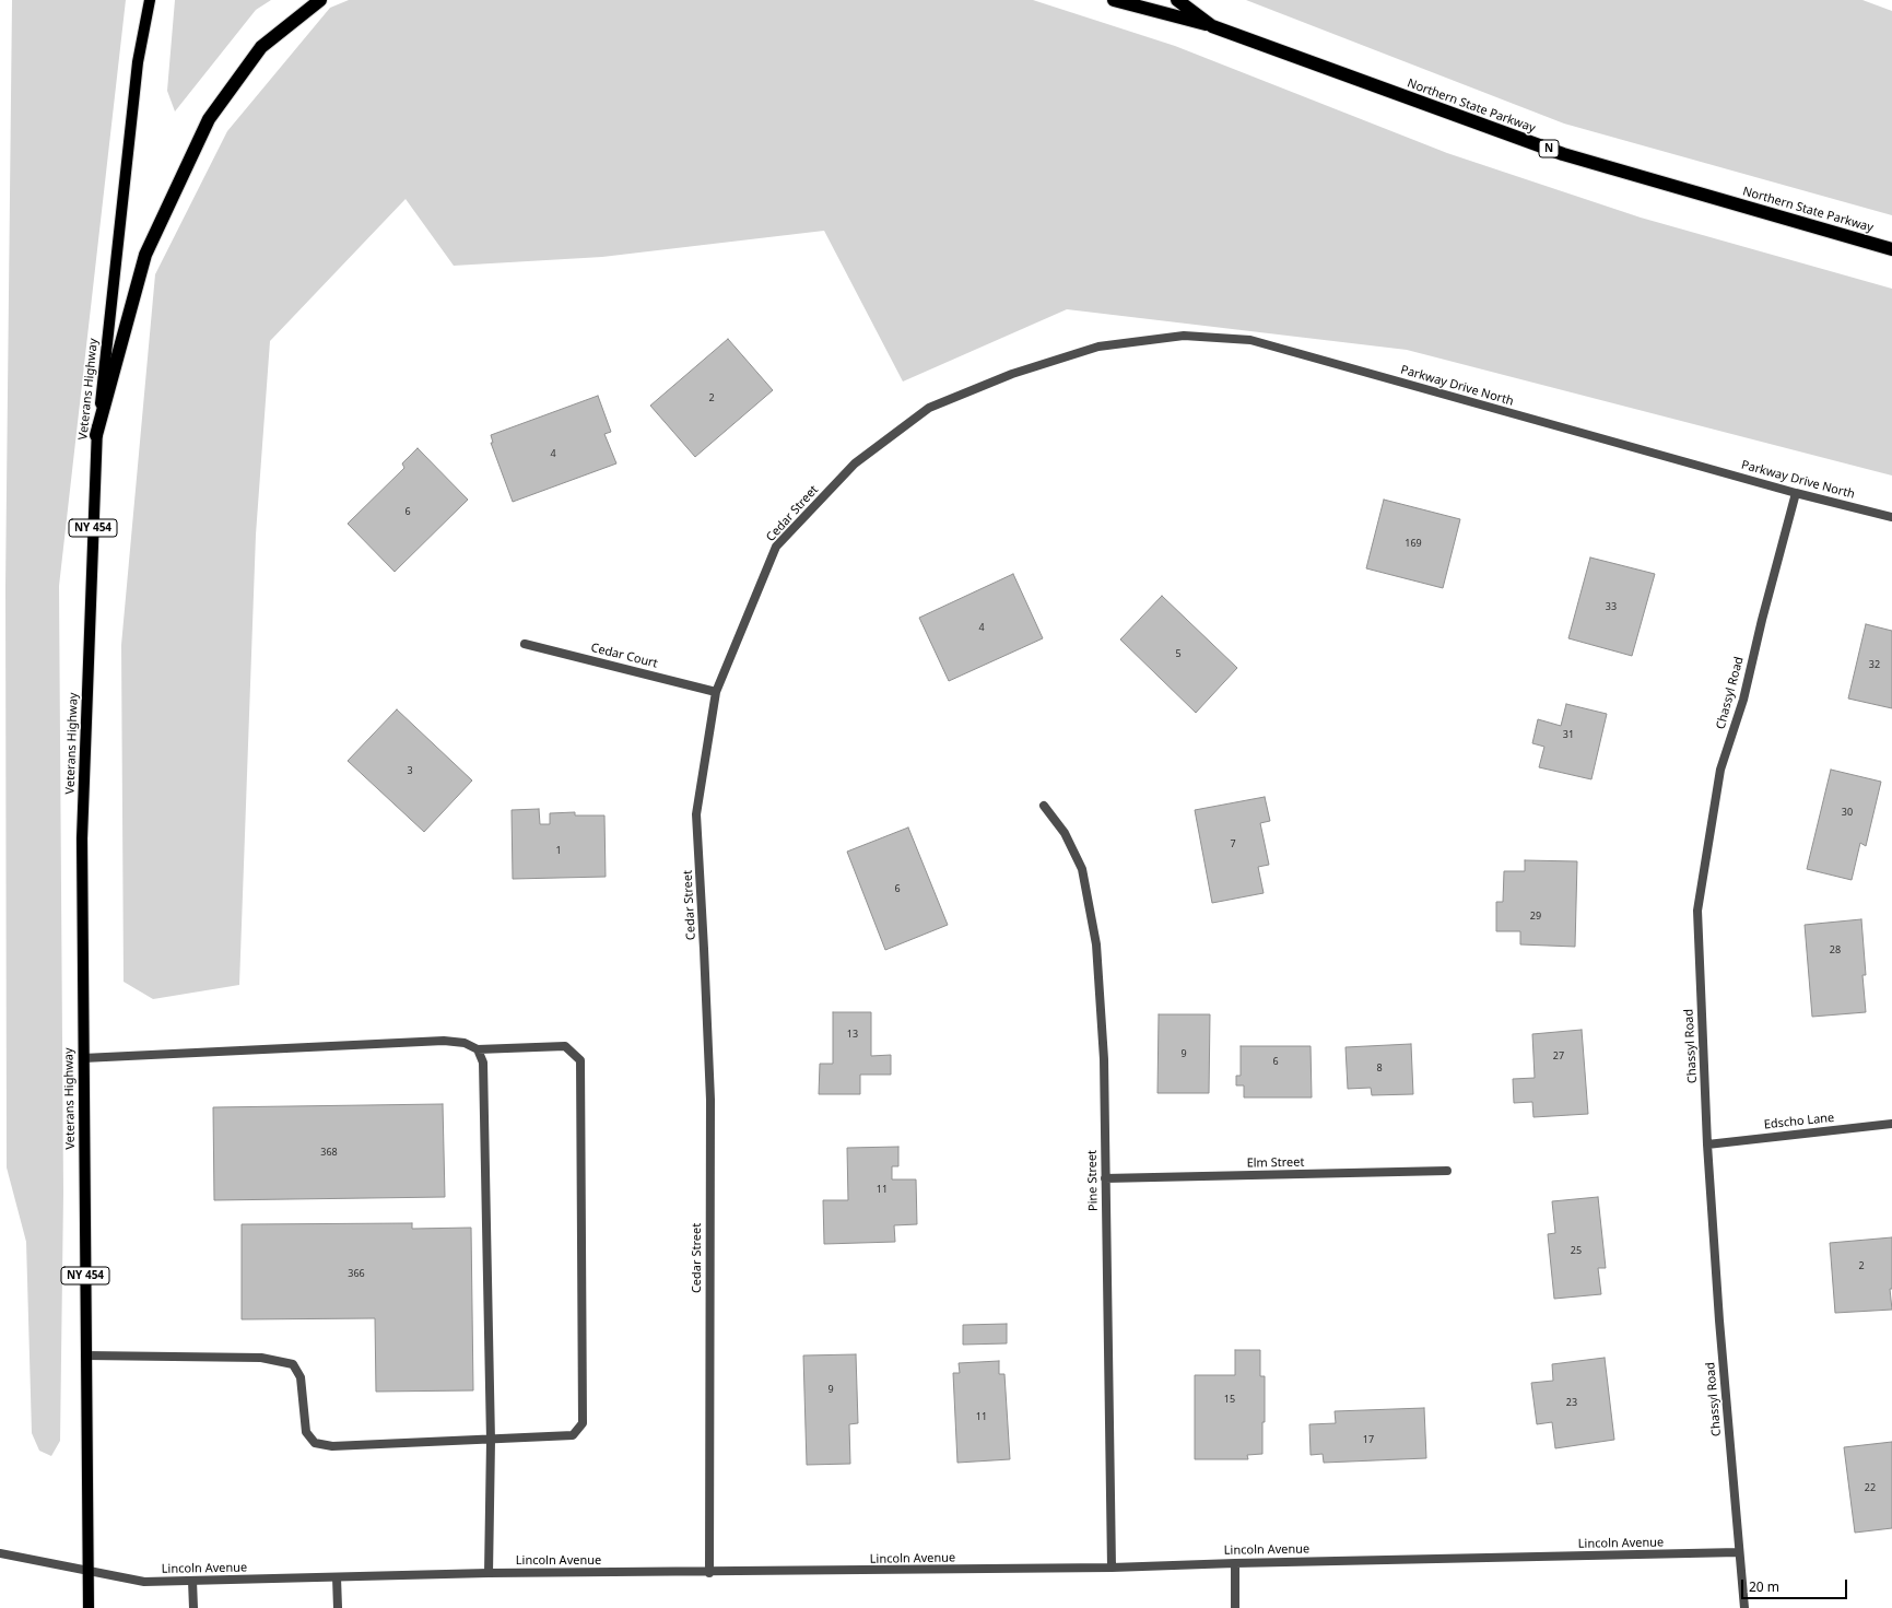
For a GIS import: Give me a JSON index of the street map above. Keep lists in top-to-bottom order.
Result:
{
  "streets": {
    "highway": ["Northern State Parkway", "N"],
    "main road": ["Veterans Highway", "NY 454"],
    "street": [
      "Parkway Drive North",
      "Cedar Street",
      "Cedar Court",
      "Chassyl Road",
      "Edscho Lane",
      "Elm Street",
      "Pine Street",
      "Lincoln Avenue"
    ]
  },
  "crossings": [
    ["Parkway Drive North", "Cedar Street"],
    ["Parkway Drive North", "Chassyl Road"],
    ["Veterans Highway", "NY 454"],
    ["Veterans Highway", "Lincoln Avenue"],
    ["Cedar Street", "Cedar Court"],
    ["Cedar Street", "Lincoln Avenue"],
    ["NY 454", "Lincoln Avenue"],
    ["Chassyl Road", "Edscho Lane"],
    ["Chassyl Road", "Lincoln Avenue"],
    ["Elm Street", "Pine Street"],
    ["Pine Street", "Lincoln Avenue"]
  ],
  "house_numbers": [
    "2",
    "4",
    "6",
    "169",
    "33",
    "4",
    "5",
    "32",
    "31",
    "3",
    "30",
    "7",
    "1",
    "6",
    "29",
    "28",
    "13",
    "9",
    "27",
    "6",
    "8",
    "368",
    "11",
    "25",
    "2",
    "366",
    "9",
    "15",
    "23",
    "11",
    "17",
    "22"
  ],
  "scale_bar": "20 m"
}
